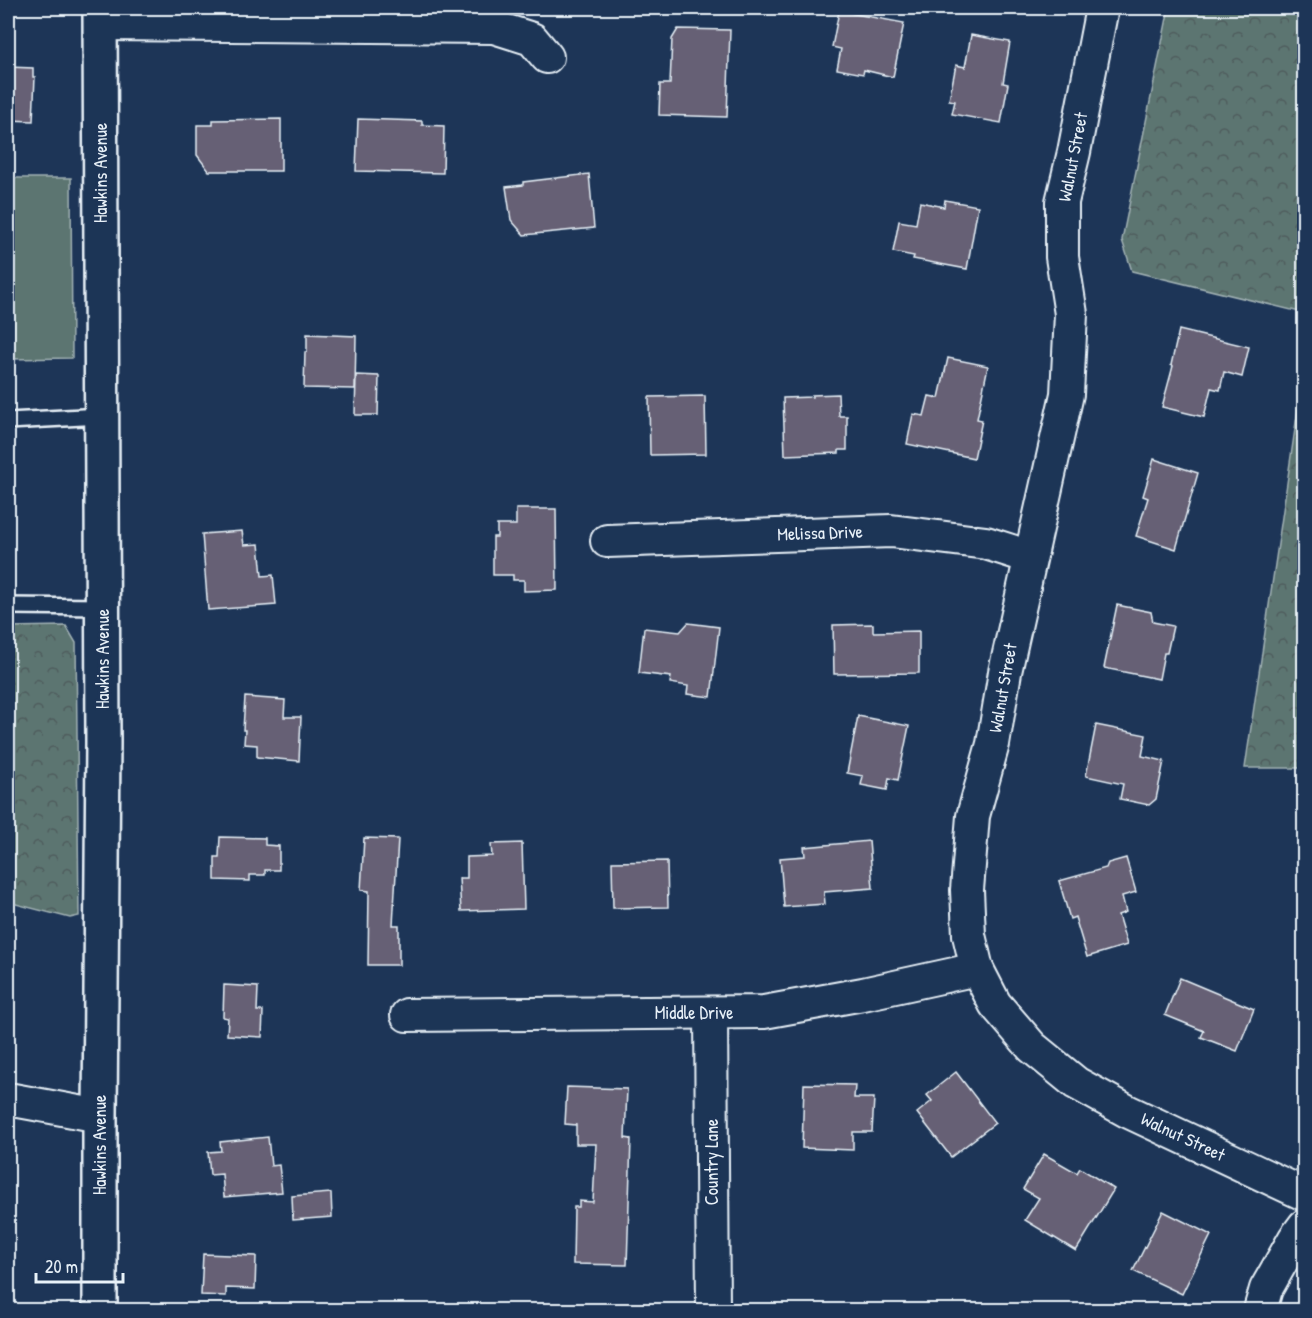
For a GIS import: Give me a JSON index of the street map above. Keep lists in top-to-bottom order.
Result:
{
  "streets": {
    "street": [
      "Walnut Street",
      "Hawkins Avenue",
      "Melissa Drive",
      "Middle Drive",
      "Country Lane"
    ]
  },
  "crossings": [
    ["Walnut Street", "Melissa Drive"],
    ["Walnut Street", "Middle Drive"],
    ["Middle Drive", "Country Lane"]
  ],
  "scale_bar": "20 m"
}
